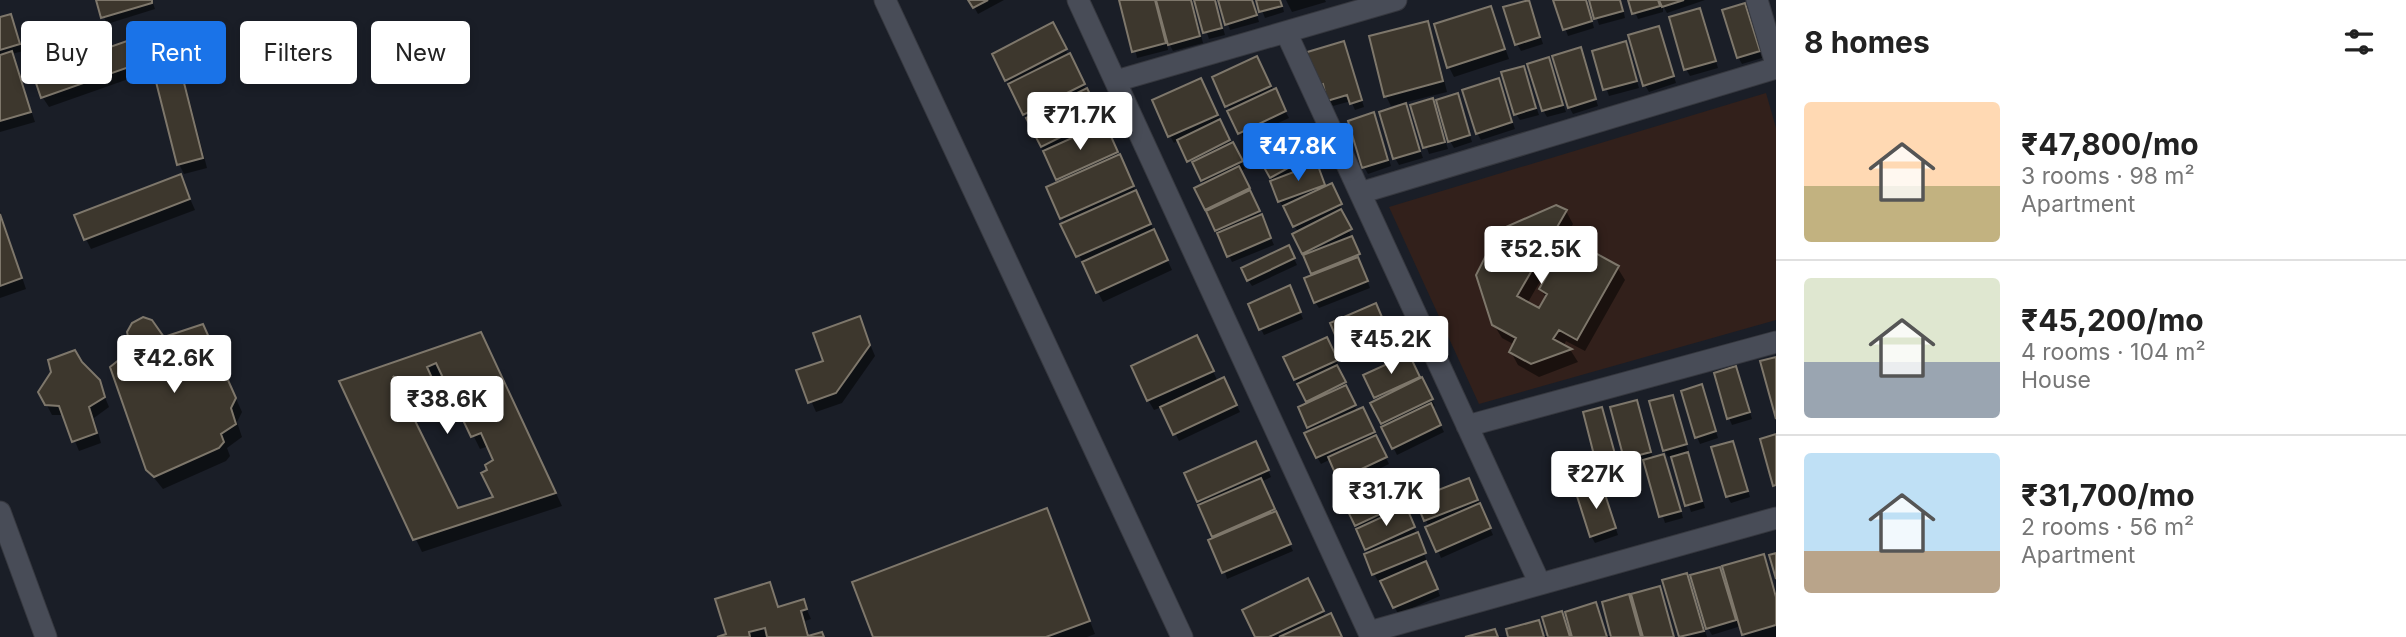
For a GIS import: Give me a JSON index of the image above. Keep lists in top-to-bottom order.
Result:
{
  "page": {
    "heading": "8 homes",
    "chip": [
      "Buy",
      "Rent",
      "Filters",
      "New"
    ],
    "list": [
      {
        "name": "₹47,800/mo",
        "note": "3 rooms · 98 m² · Apartment"
      },
      {
        "name": "₹45,200/mo",
        "note": "4 rooms · 104 m² · House"
      },
      {
        "name": "₹31,700/mo",
        "note": "2 rooms · 56 m² · Apartment"
      }
    ],
    "price": [
      "₹71.7K",
      "₹47.8K",
      "₹52.5K",
      "₹45.2K",
      "₹42.6K",
      "₹38.6K",
      "₹27K",
      "₹31.7K"
    ]
  }
}
